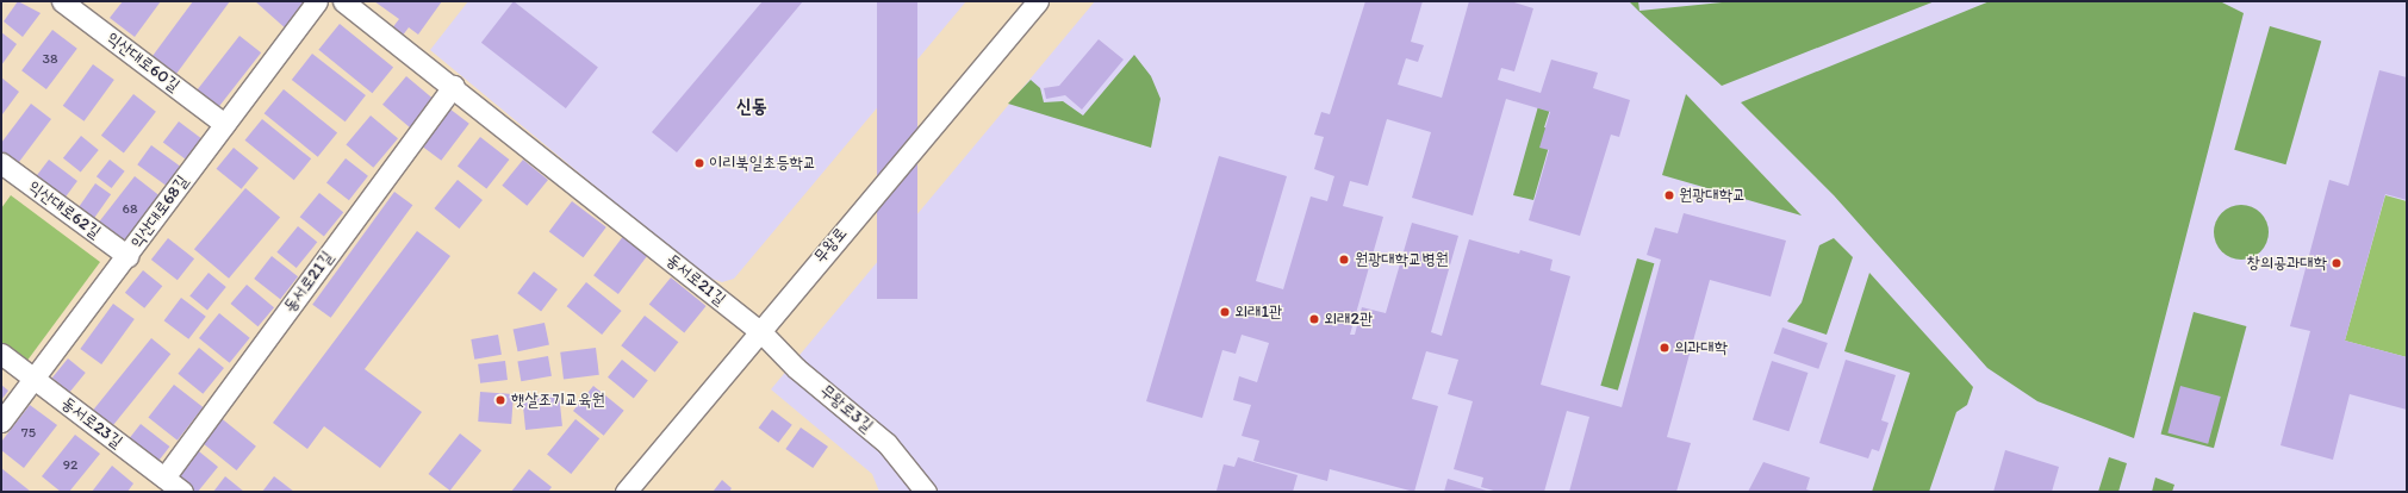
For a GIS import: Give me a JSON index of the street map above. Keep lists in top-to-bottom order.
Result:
{
  "streets": {
    "street": [
      "익산대로60길",
      "익산대로62길",
      "익산대로68길",
      "무왕로",
      "동서로21길",
      "무왕로3길",
      "동서로23길"
    ]
  },
  "crossings": [
    ["익산대로60길", "익산대로68길"],
    ["익산대로62길", "익산대로68길"],
    ["익산대로68길", "동서로23길"],
    ["무왕로", "동서로21길"],
    ["무왕로", "무왕로3길"],
    ["동서로21길", "무왕로3길"],
    ["동서로21길", "동서로23길"]
  ],
  "districts": ["신동"],
  "places": [
    "이리북일초등학교",
    "원광대학교",
    "원광대학교병원",
    "창의공과대학",
    "외래1관",
    "외래2관",
    "의과대학",
    "햇살조기교육원"
  ],
  "house_numbers": [
    "38",
    "68",
    "75",
    "92"
  ]
}
